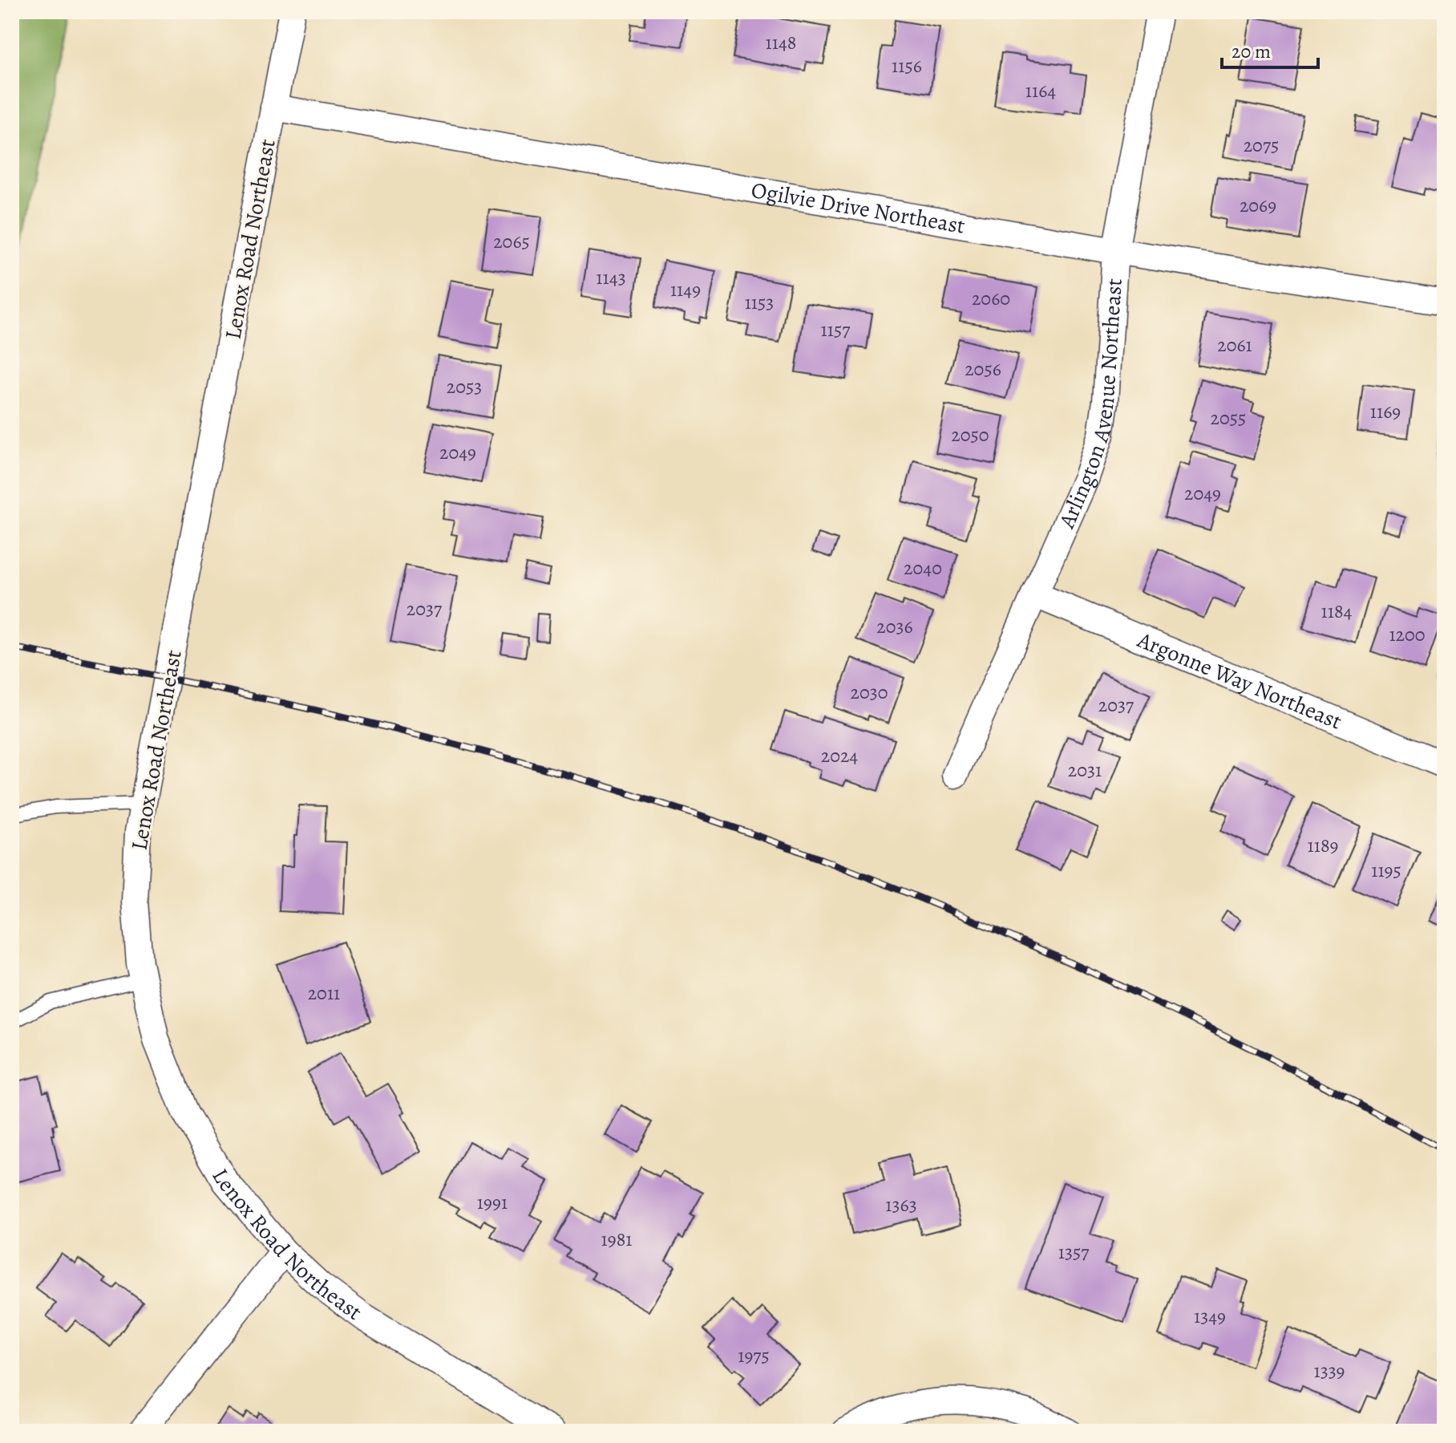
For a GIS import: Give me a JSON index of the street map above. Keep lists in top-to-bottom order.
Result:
{
  "streets": {
    "street": [
      "Ogilvie Drive Northeast",
      "Lenox Road Northeast",
      "Arlington Avenue Northeast",
      "Argonne Way Northeast"
    ]
  },
  "crossings": [
    ["Ogilvie Drive Northeast", "Lenox Road Northeast"],
    ["Ogilvie Drive Northeast", "Arlington Avenue Northeast"],
    ["Arlington Avenue Northeast", "Argonne Way Northeast"]
  ],
  "house_numbers": [
    "1148",
    "1156",
    "1164",
    "2075",
    "2069",
    "2065",
    "1143",
    "1149",
    "2060",
    "1153",
    "1157",
    "2061",
    "2056",
    "2053",
    "1169",
    "2055",
    "2050",
    "2049",
    "2049",
    "2040",
    "2037",
    "1184",
    "2036",
    "1200",
    "2030",
    "2037",
    "2024",
    "2031",
    "1189",
    "1195",
    "2011",
    "1991",
    "1363",
    "1981",
    "1357",
    "1349",
    "1975",
    "1339"
  ],
  "scale_bar": "20 m"
}
